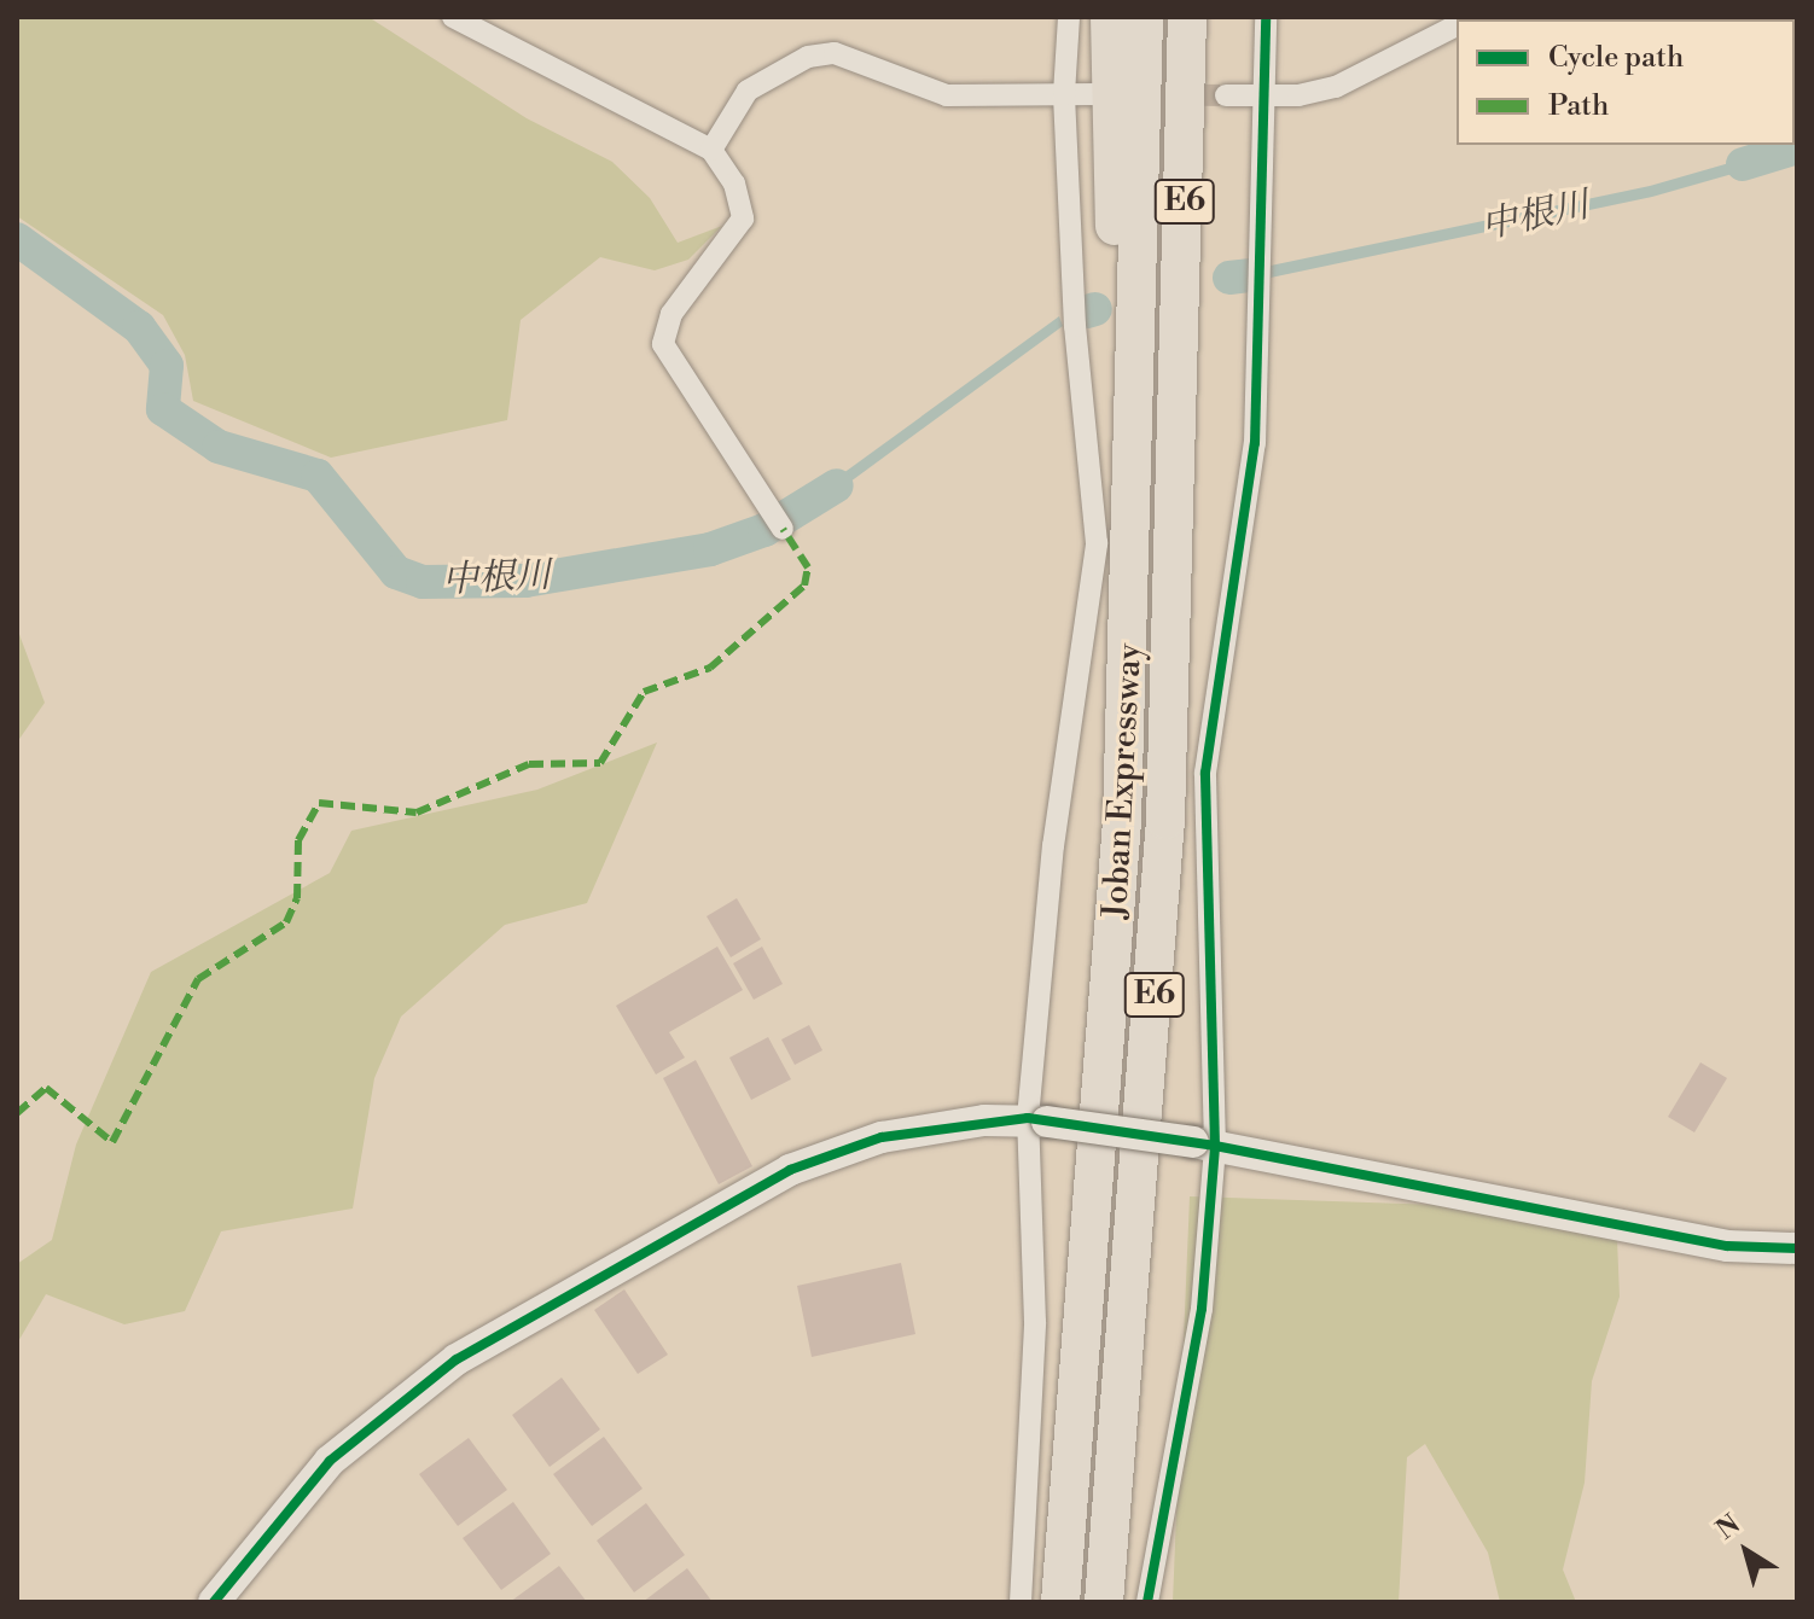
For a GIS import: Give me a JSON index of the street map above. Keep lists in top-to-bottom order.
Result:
{
  "streets": {
    "highway": ["E6", "Joban Expressway"]
  },
  "water": ["中根川"],
  "legend": ["Cycle path", "Path"],
  "north": "top left"
}
